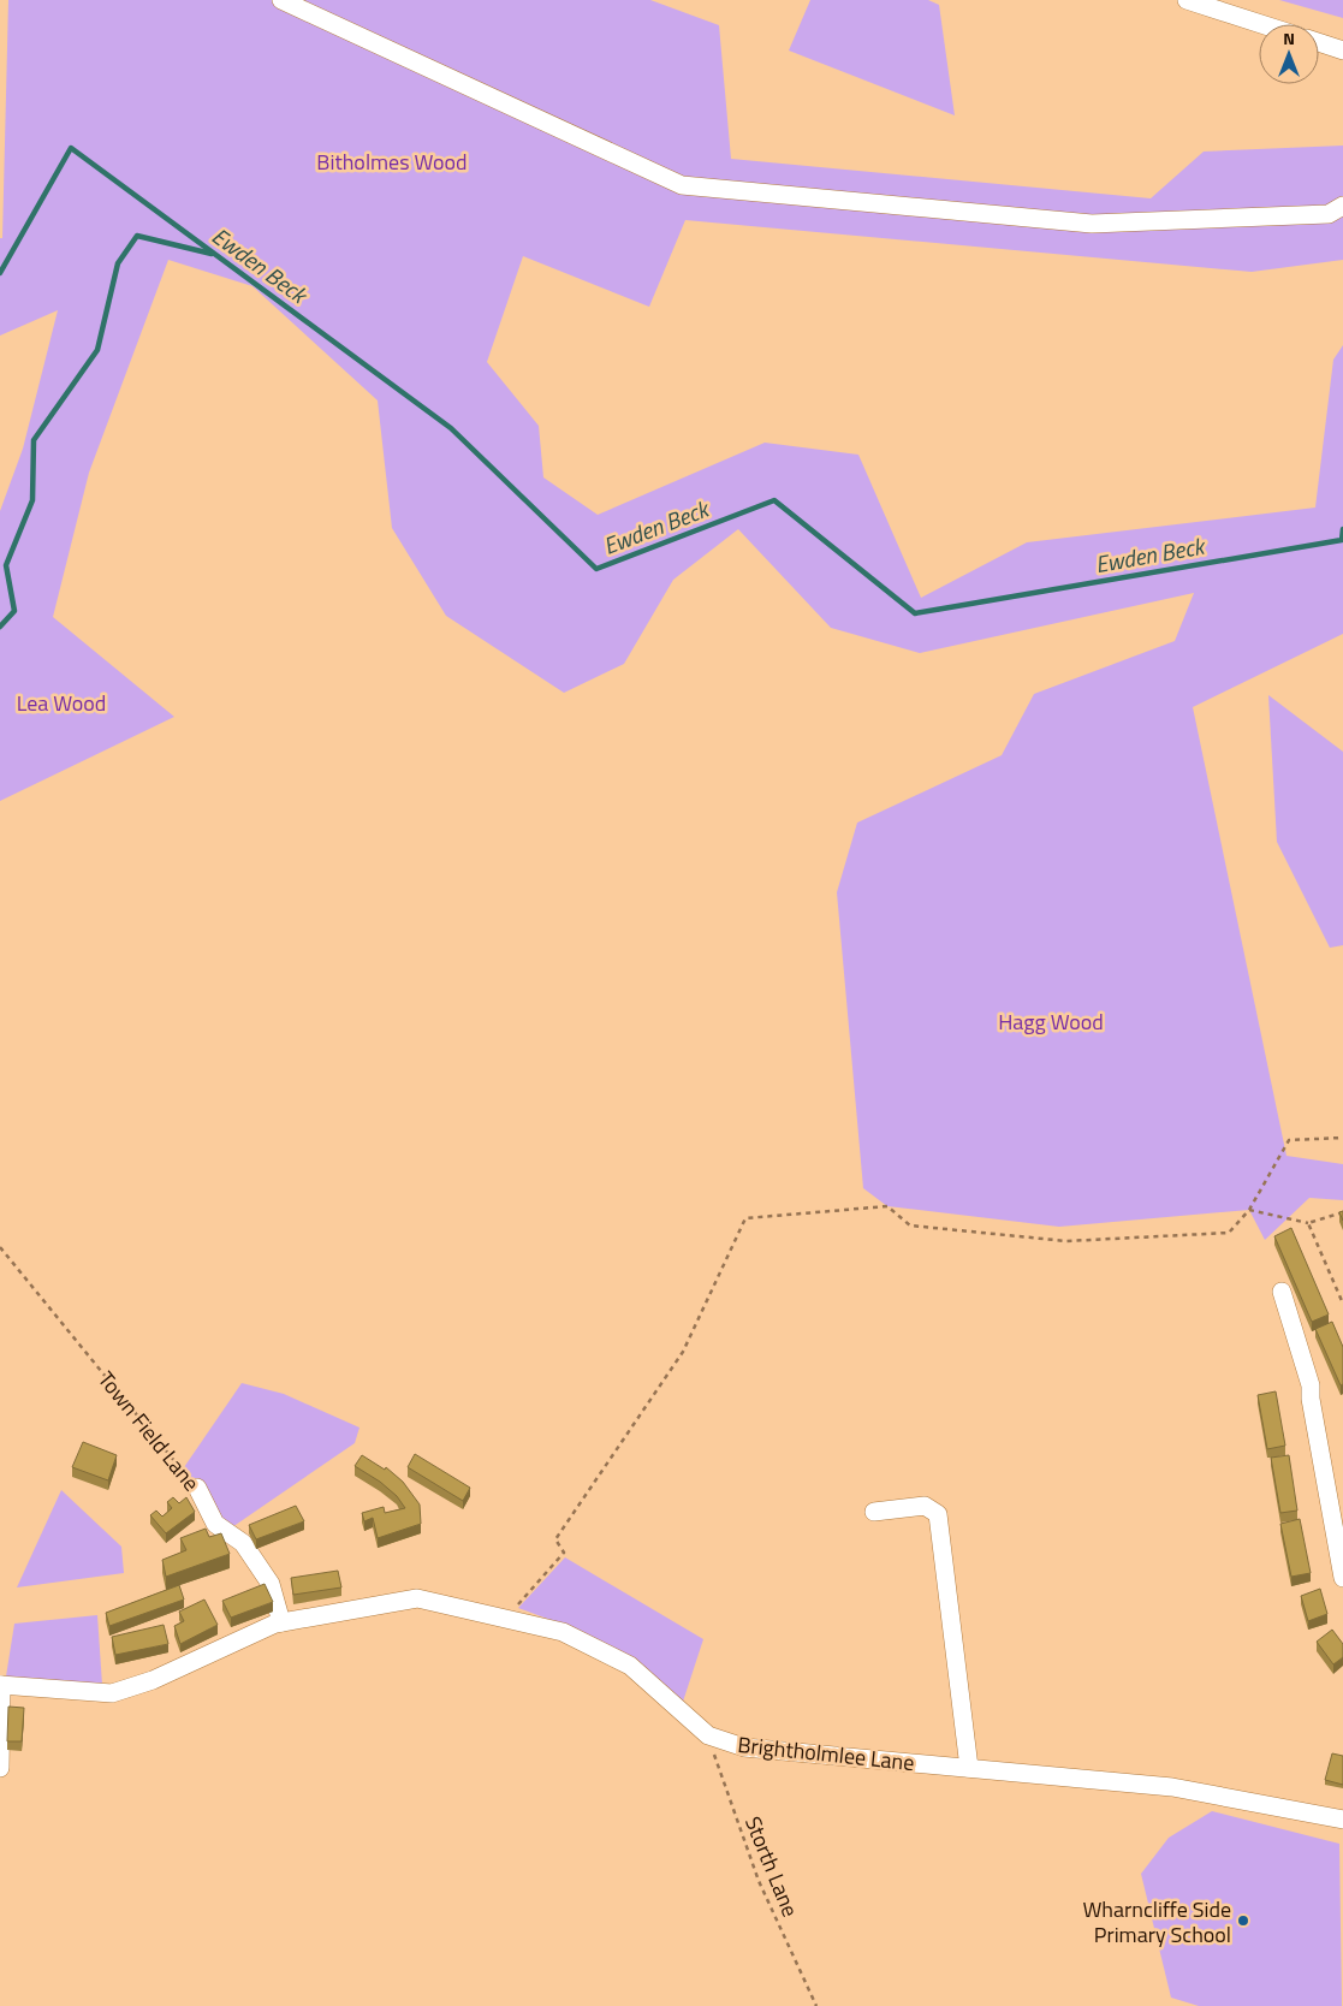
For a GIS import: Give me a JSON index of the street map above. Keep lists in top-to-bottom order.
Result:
{
  "streets": {
    "street": ["Town Field Lane", "Brightholmlee Lane"],
    "path": ["Storth Lane"]
  },
  "crossings": [
    ["Town Field Lane", "Brightholmlee Lane"],
    ["Brightholmlee Lane", "Storth Lane"]
  ],
  "water": ["Ewden Beck"],
  "parks": ["Bitholmes Wood", "Lea Wood", "Hagg Wood"],
  "places": ["Wharncliffe Side Primary School"],
  "north": "top"
}
